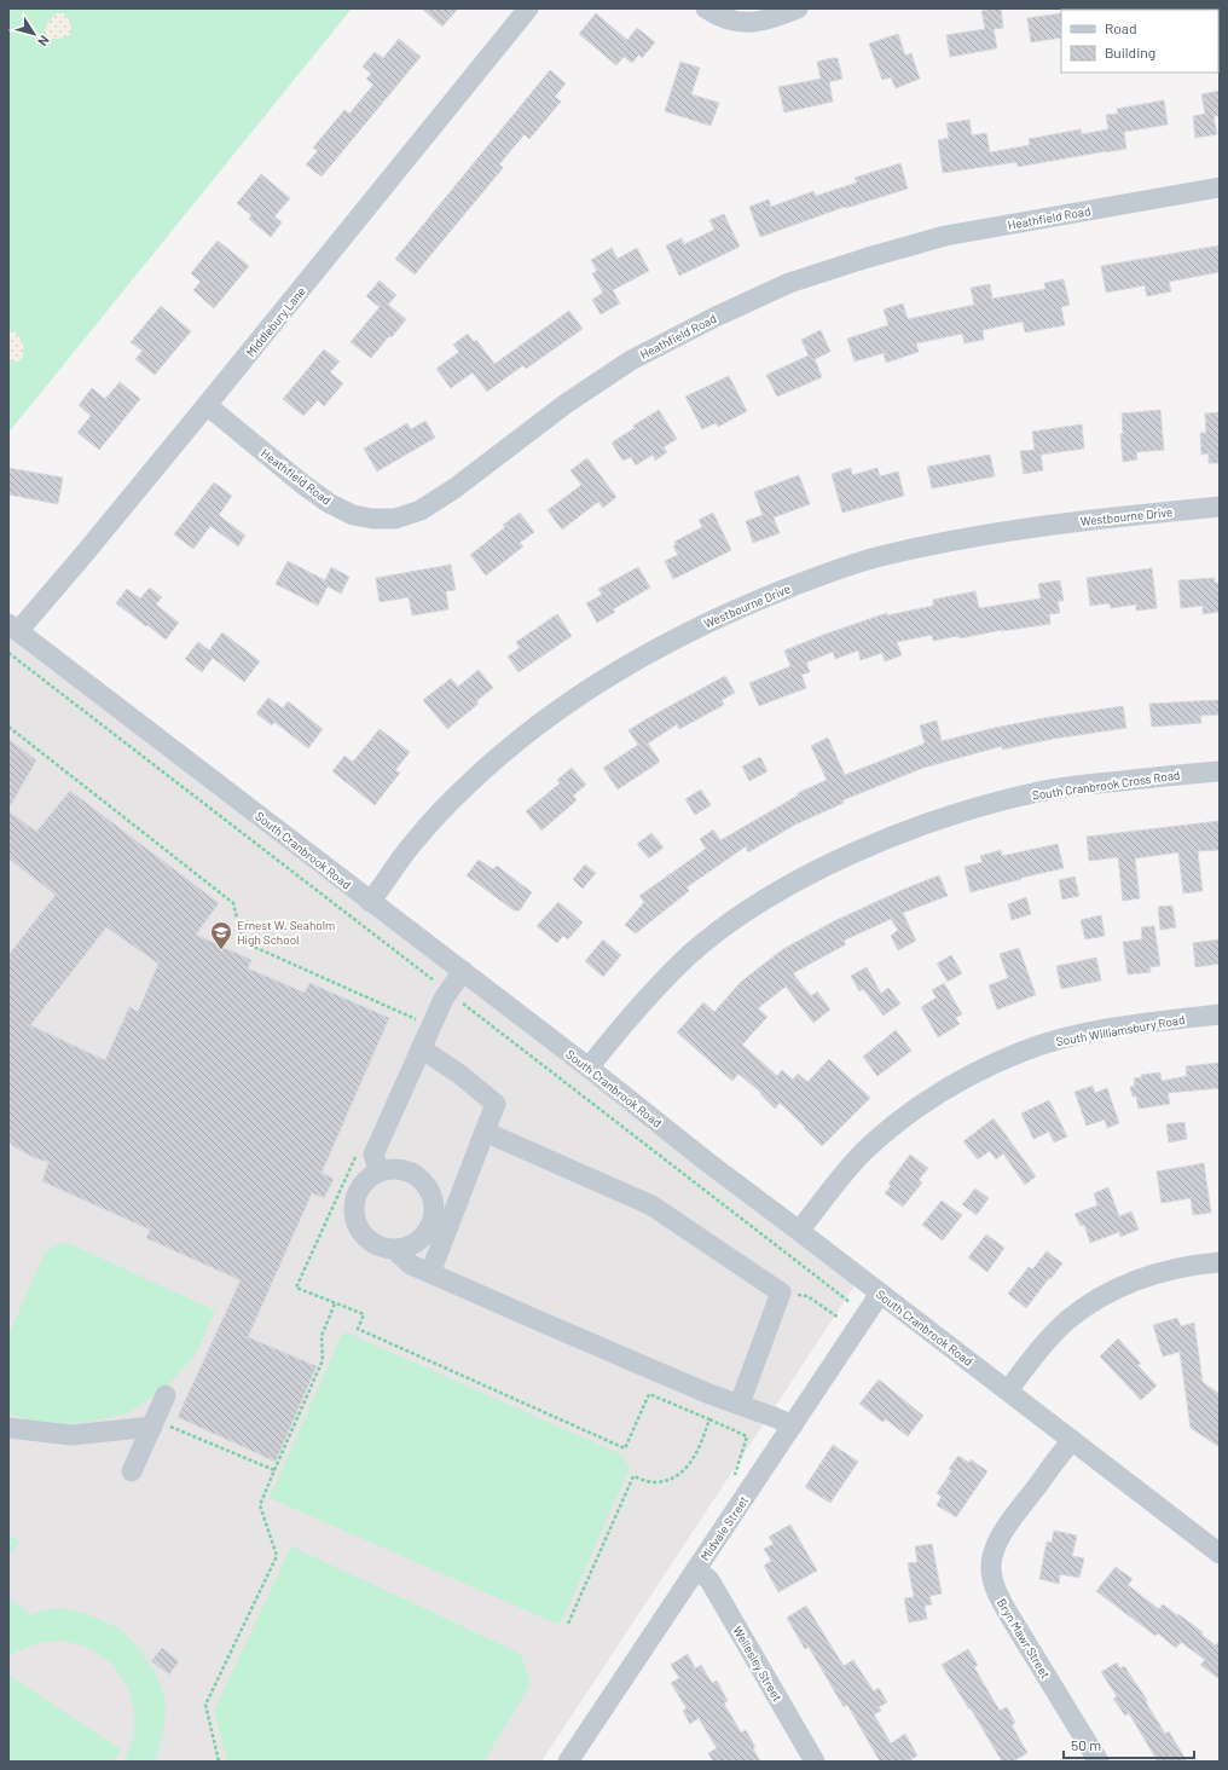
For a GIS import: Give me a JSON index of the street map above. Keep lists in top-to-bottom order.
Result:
{
  "streets": {
    "street": [
      "Heathfield Road",
      "Middlebury Lane",
      "Westbourne Drive",
      "South Cranbrook Cross Road",
      "South Cranbrook Road",
      "South Williamsbury Road",
      "Midvale Street",
      "Bryn Mawr Street",
      "Wellesley Street"
    ]
  },
  "crossings": [
    ["Heathfield Road", "Middlebury Lane"],
    ["Middlebury Lane", "South Cranbrook Road"],
    ["Westbourne Drive", "South Cranbrook Road"],
    ["South Cranbrook Cross Road", "South Cranbrook Road"],
    ["South Cranbrook Road", "South Williamsbury Road"],
    ["South Cranbrook Road", "Midvale Street"],
    ["South Cranbrook Road", "Bryn Mawr Street"],
    ["Midvale Street", "Wellesley Street"]
  ],
  "places": {
    "school or university": ["Ernest W. Seaholm High School"]
  },
  "legend": ["Road", "Building"],
  "scale_bar": "50 m",
  "north": "bottom right"
}
